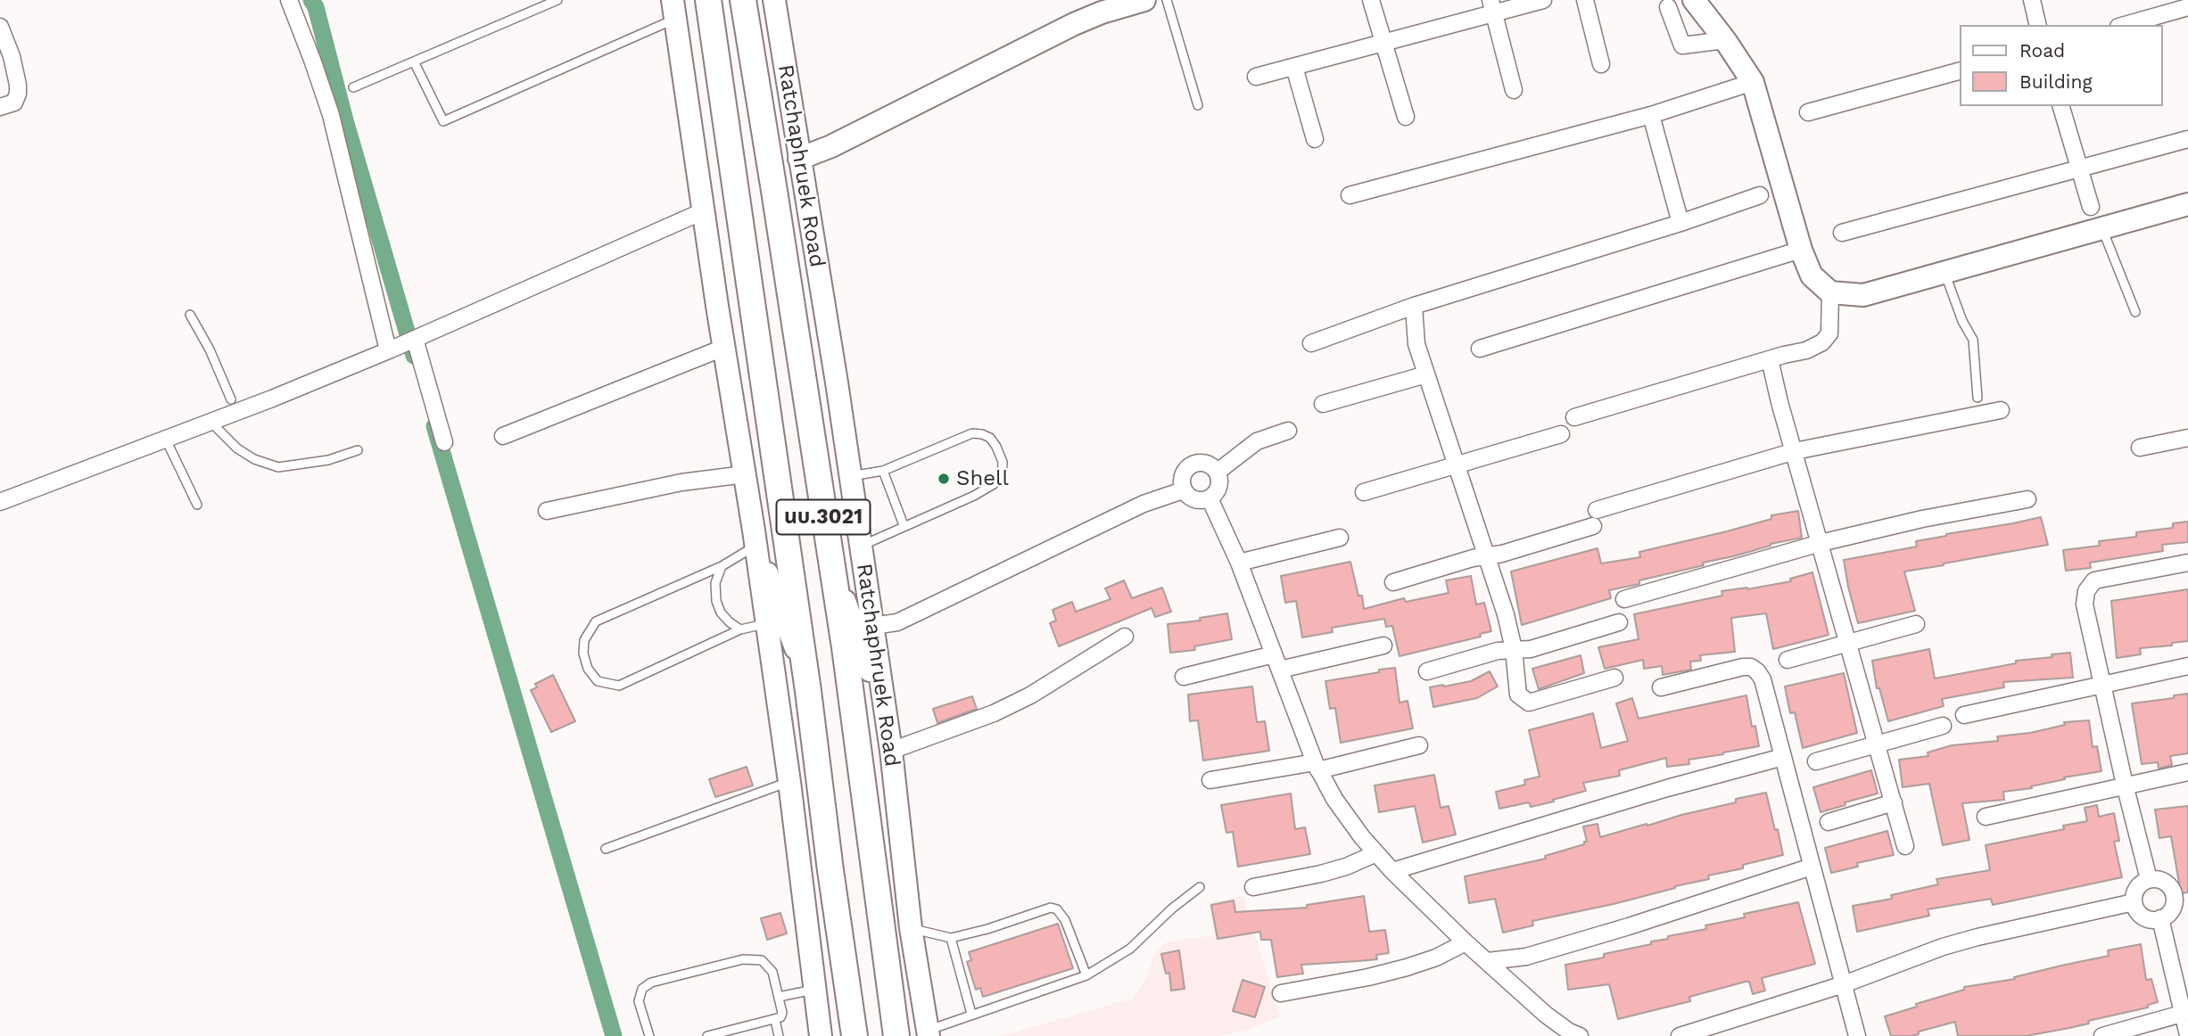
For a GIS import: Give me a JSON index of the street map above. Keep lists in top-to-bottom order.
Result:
{
  "streets": {
    "main road": ["Ratchaphruek Road", "นบ.3021"]
  },
  "places": ["Shell"],
  "legend": ["Road", "Building"]
}
